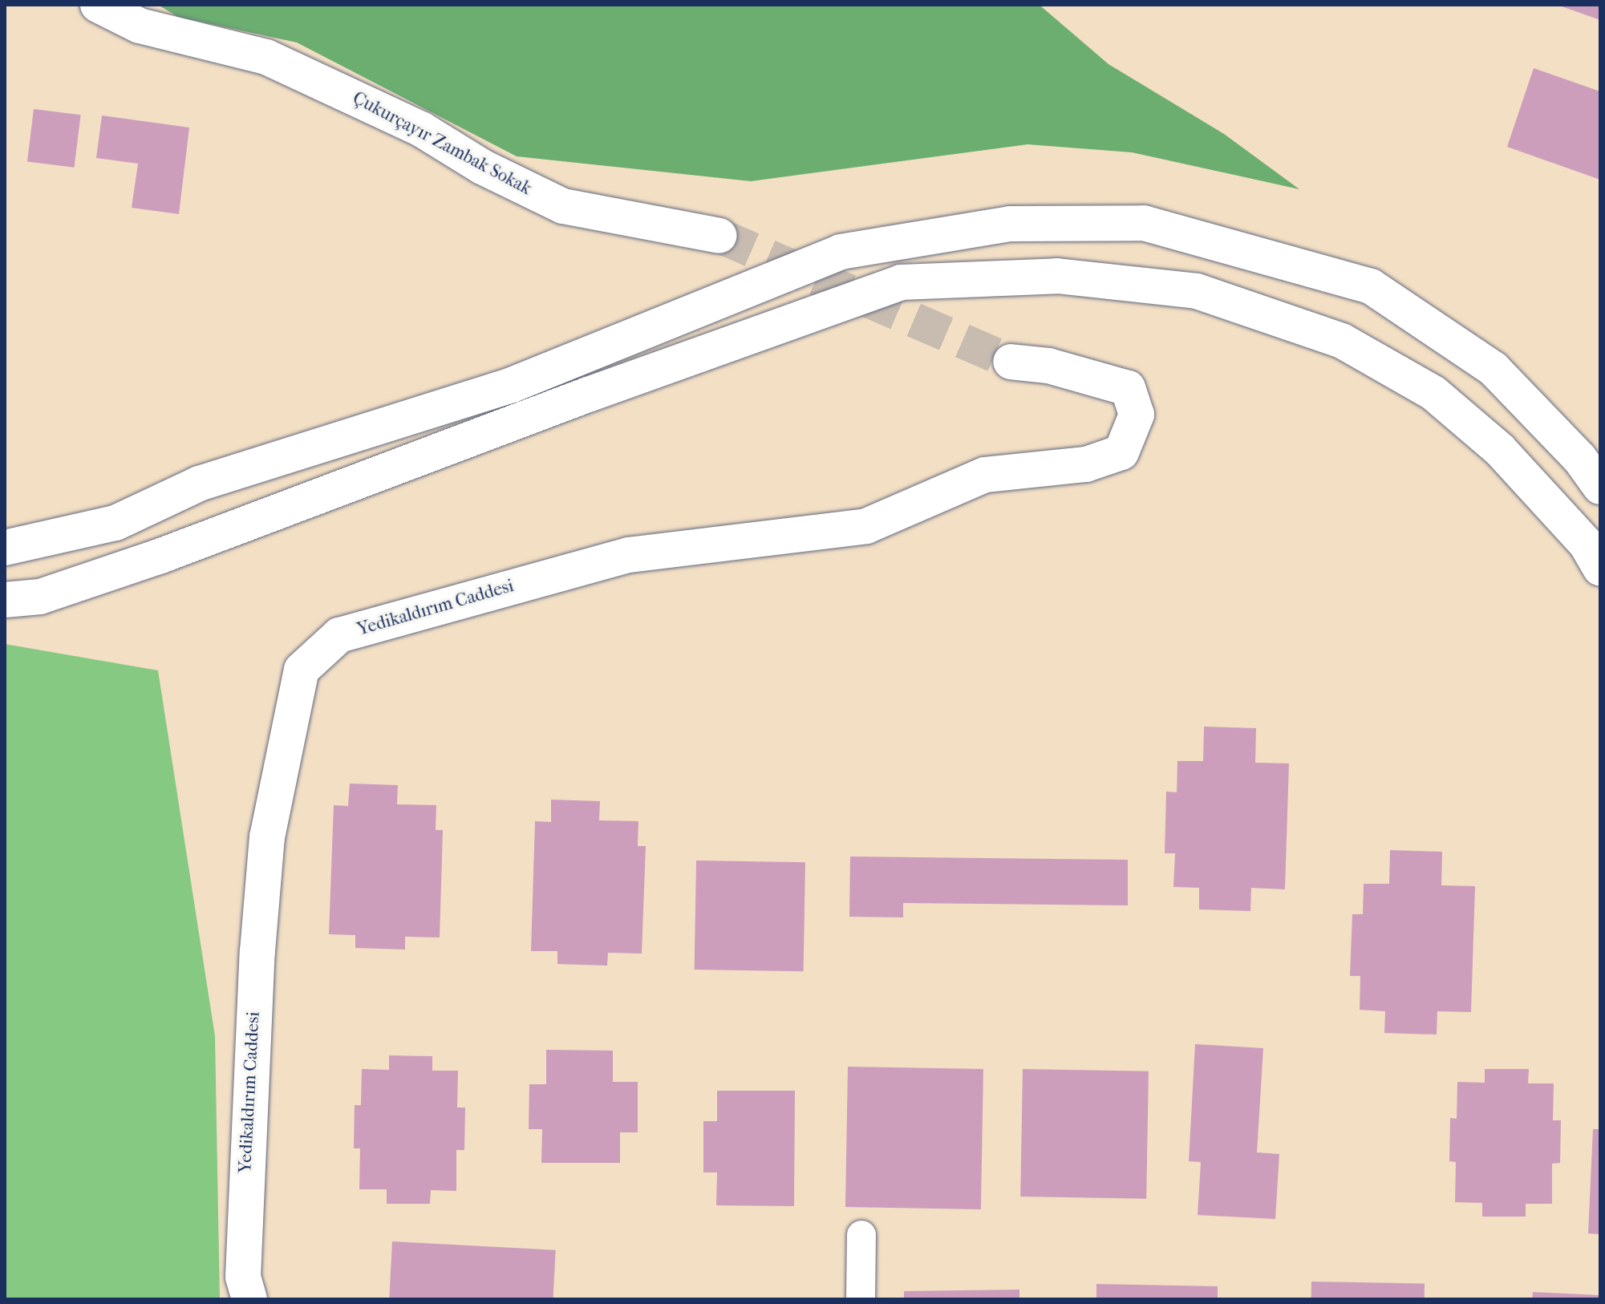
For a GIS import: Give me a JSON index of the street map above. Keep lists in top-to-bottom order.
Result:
{
  "streets": {
    "main road": ["Çukurçayır Zambak Sokak", "Yedikaldırım Caddesi"]
  }
}
